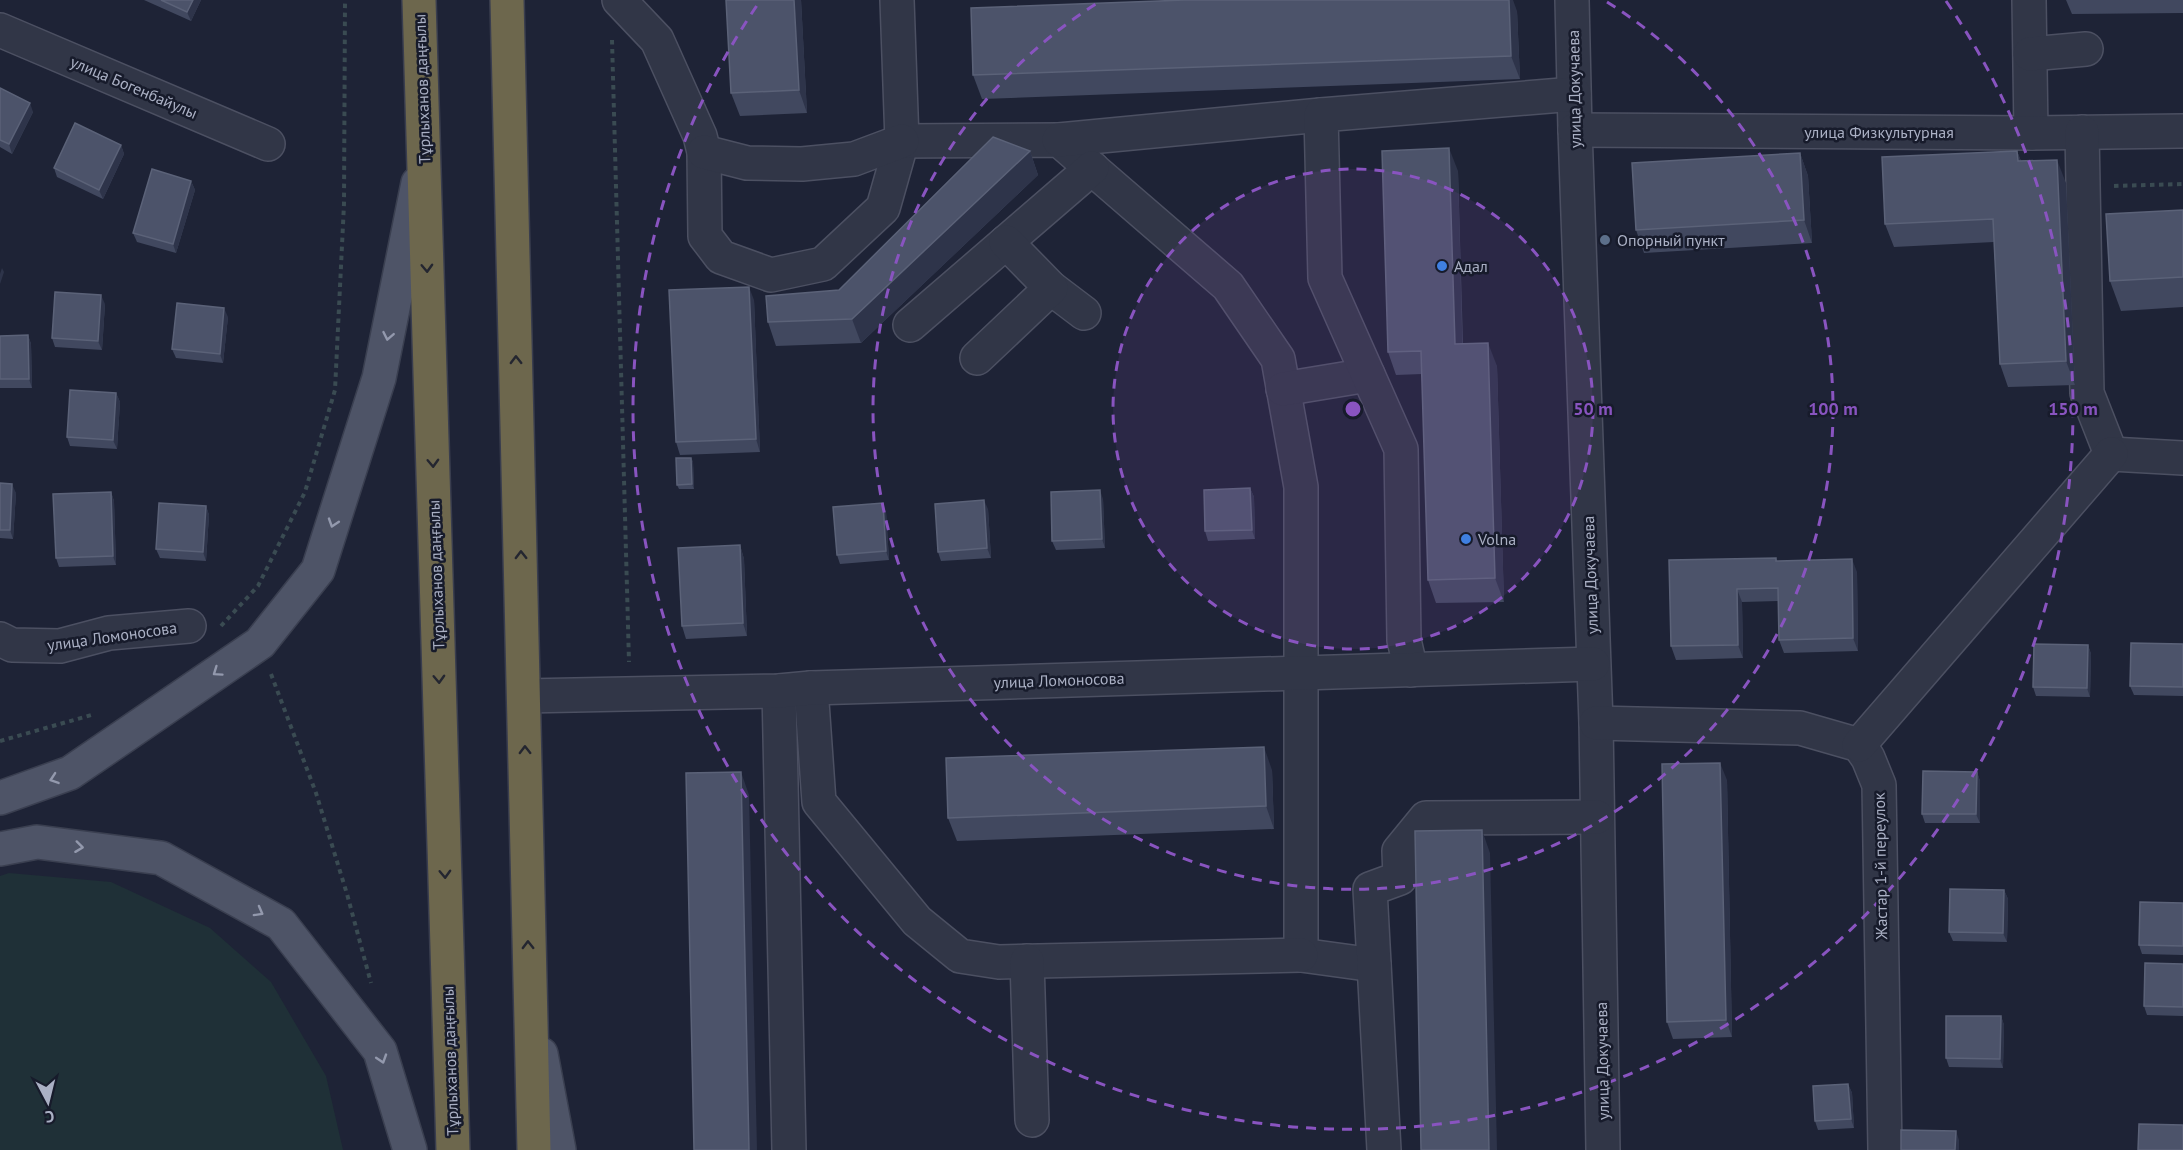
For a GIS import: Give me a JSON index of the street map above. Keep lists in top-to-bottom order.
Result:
{
  "streets": {
    "highway": ["Тұрлыханов даңғылы"],
    "street": [
      "улица Богенбайулы",
      "улица Докучаева",
      "улица Физкультурная",
      "улица Ломоносова",
      "Жастар 1-й переулок"
    ]
  },
  "crossings": [
    ["улица Докучаева", "улица Физкультурная"],
    ["улица Докучаева", "улица Ломоносова"]
  ],
  "places": ["Опорный пункт", "Адал", "Volna"],
  "north": "bottom",
  "rings": ["50 m", "100 m", "150 m"]
}
